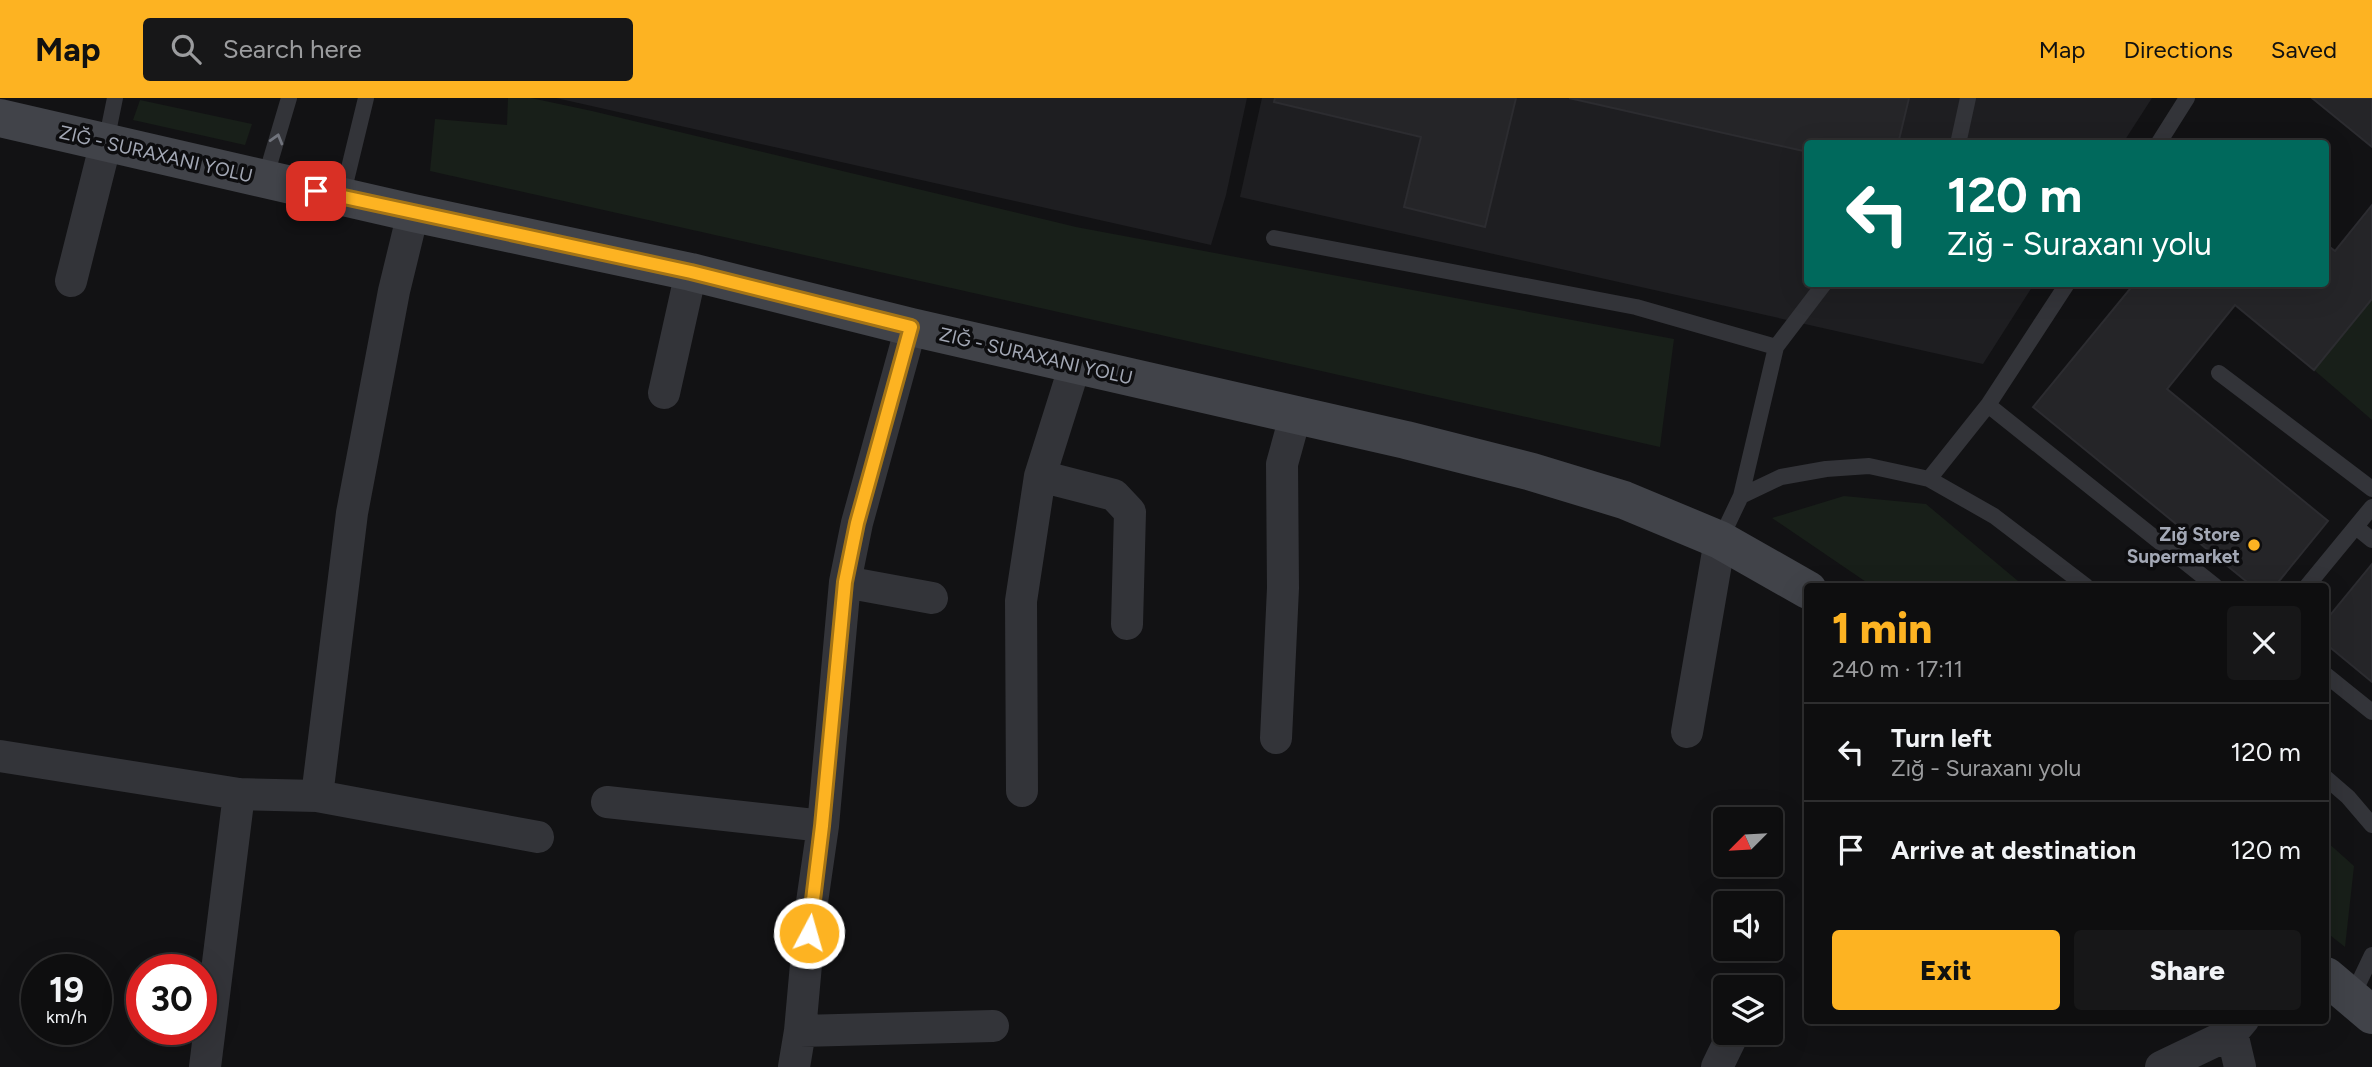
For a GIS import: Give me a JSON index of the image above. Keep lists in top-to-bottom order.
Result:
{
  "places": ["Zığ Store Supermarket"],
  "north": "bottom left",
  "page": {
    "header": "Map",
    "search": "Search here",
    "nav": ["Map", "Directions", "Saved"],
    "turn": ["120 m", "Zığ - Suraxanı yolu"],
    "heading": ["1 min", "240 m · 17:11"],
    "list": [
      {
        "name": "Turn left",
        "note": "Zığ - Suraxanı yolu",
        "value": "120 m"
      },
      {
        "name": "Arrive at destination",
        "value": "120 m"
      }
    ],
    "buttons": ["Exit", "Share"],
    "speed": "19 km/h",
    "limit": "30"
  }
}
